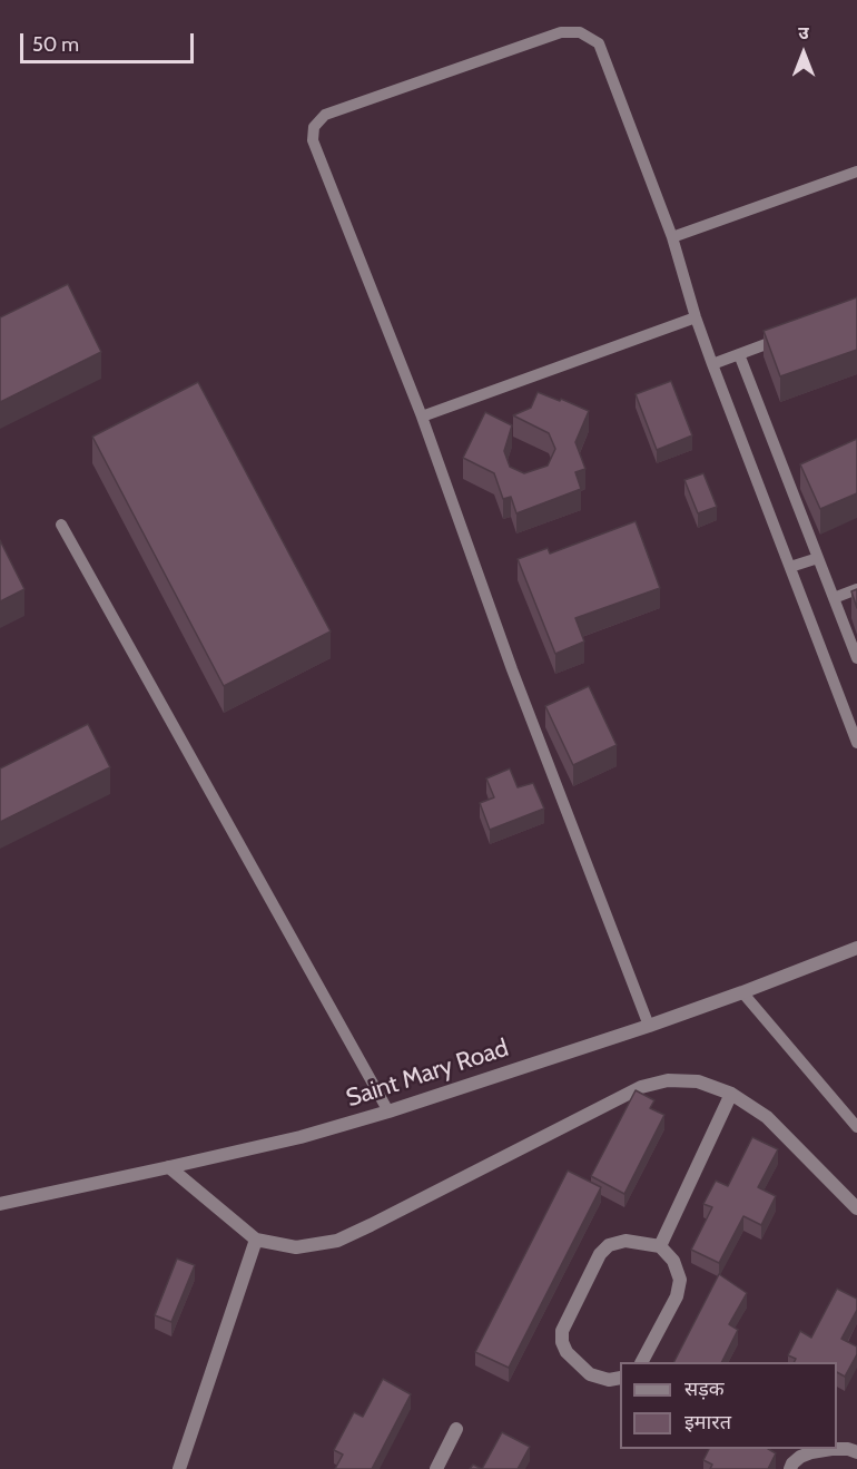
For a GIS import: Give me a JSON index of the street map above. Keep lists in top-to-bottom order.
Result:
{
  "streets": {
    "street": ["Saint Mary Road"]
  },
  "legend": ["सड़क", "इमारत"],
  "scale_bar": "50 m",
  "north": "top"
}
